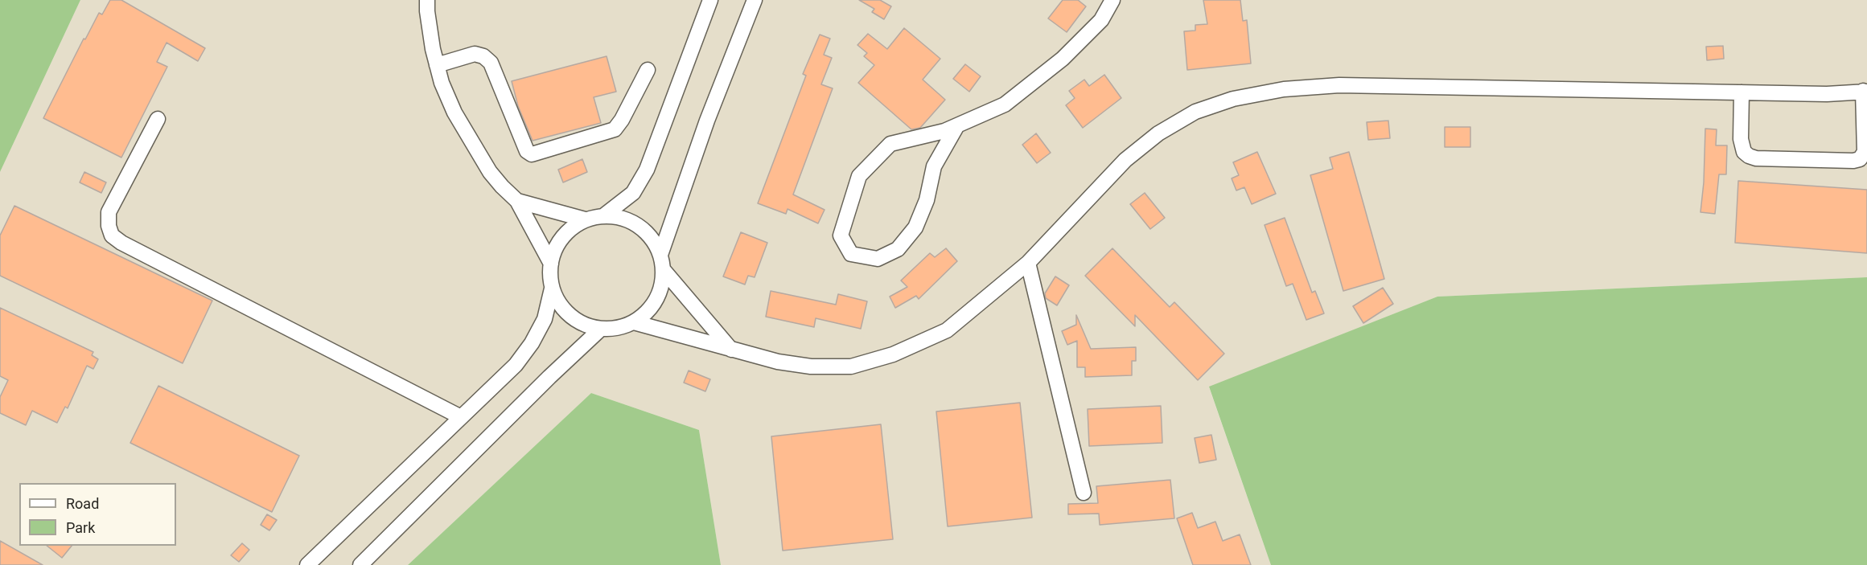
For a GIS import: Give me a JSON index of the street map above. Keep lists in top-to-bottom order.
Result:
{
  "legend": ["Road", "Park"]
}
